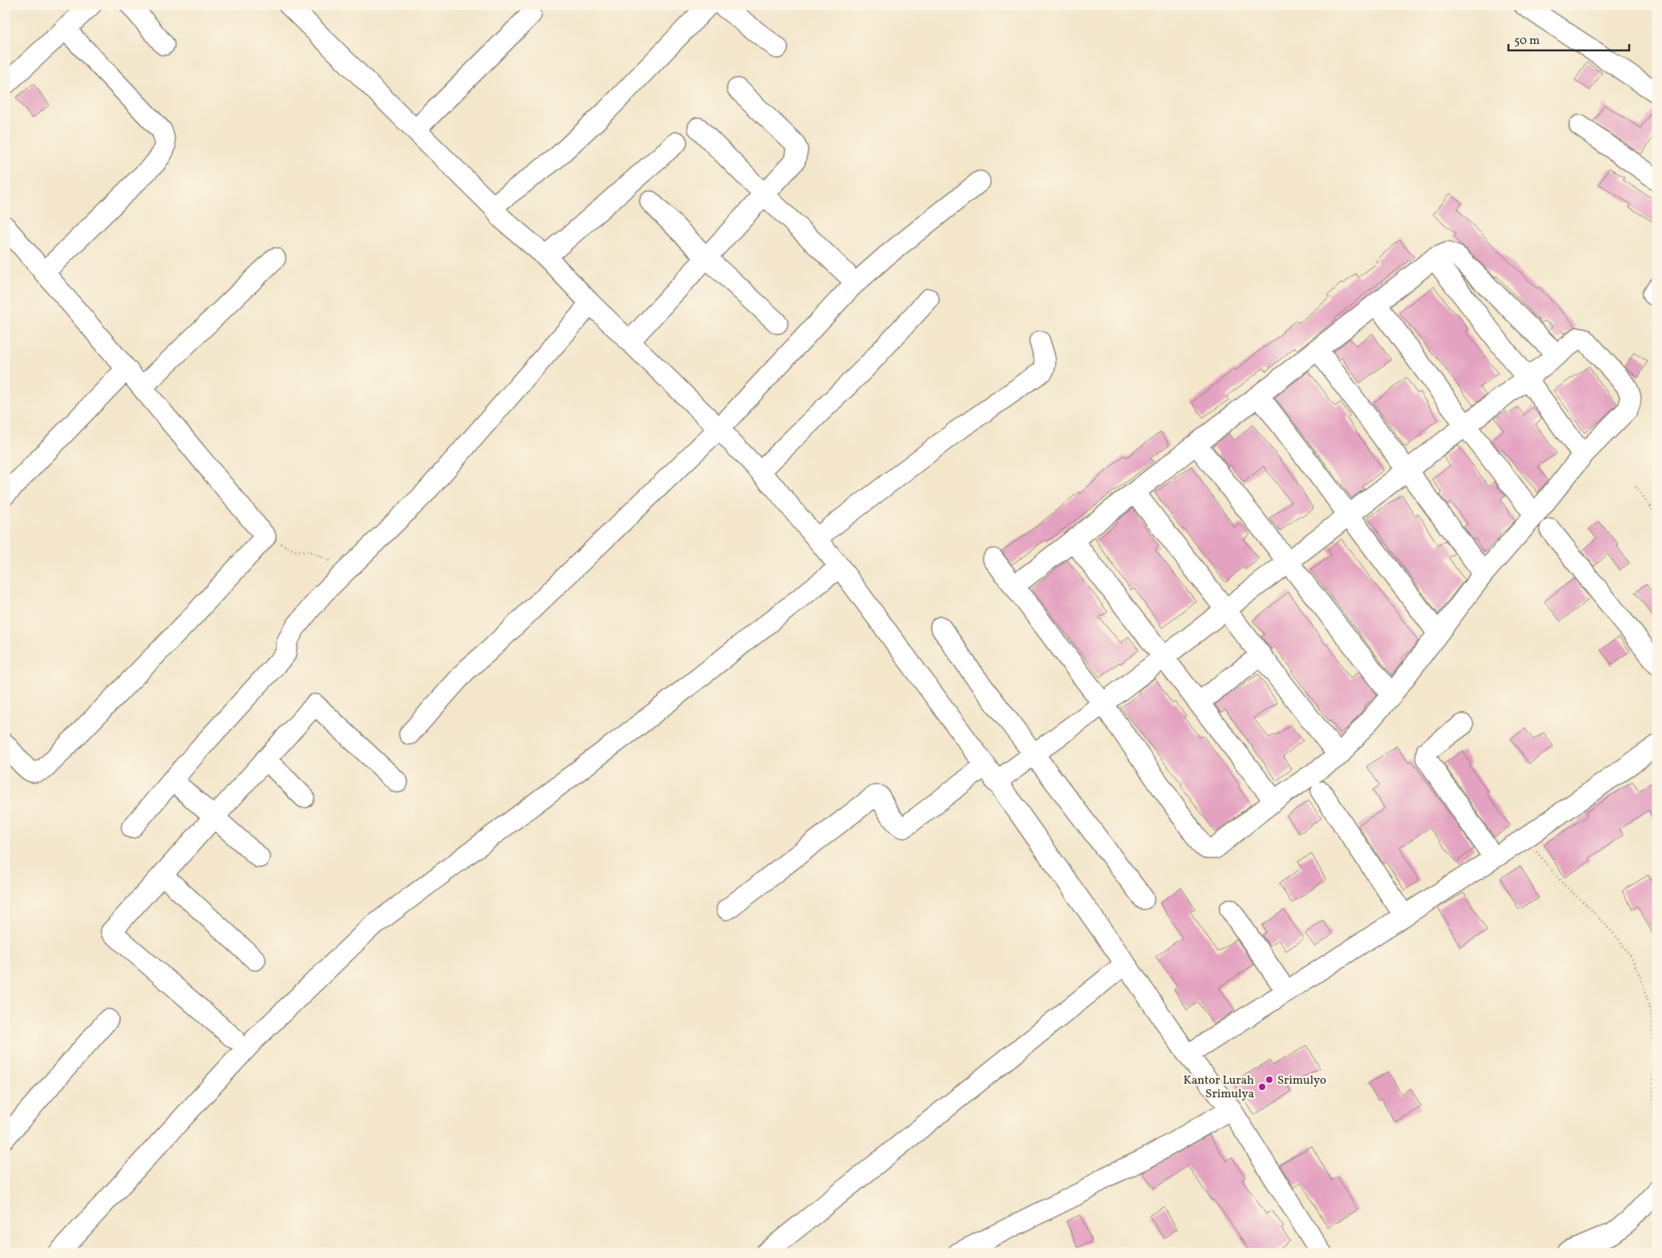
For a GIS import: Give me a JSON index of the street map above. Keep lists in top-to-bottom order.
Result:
{
  "places": ["Srimulyo", "Kantor Lurah Srimulya"],
  "scale_bar": "50 m"
}
